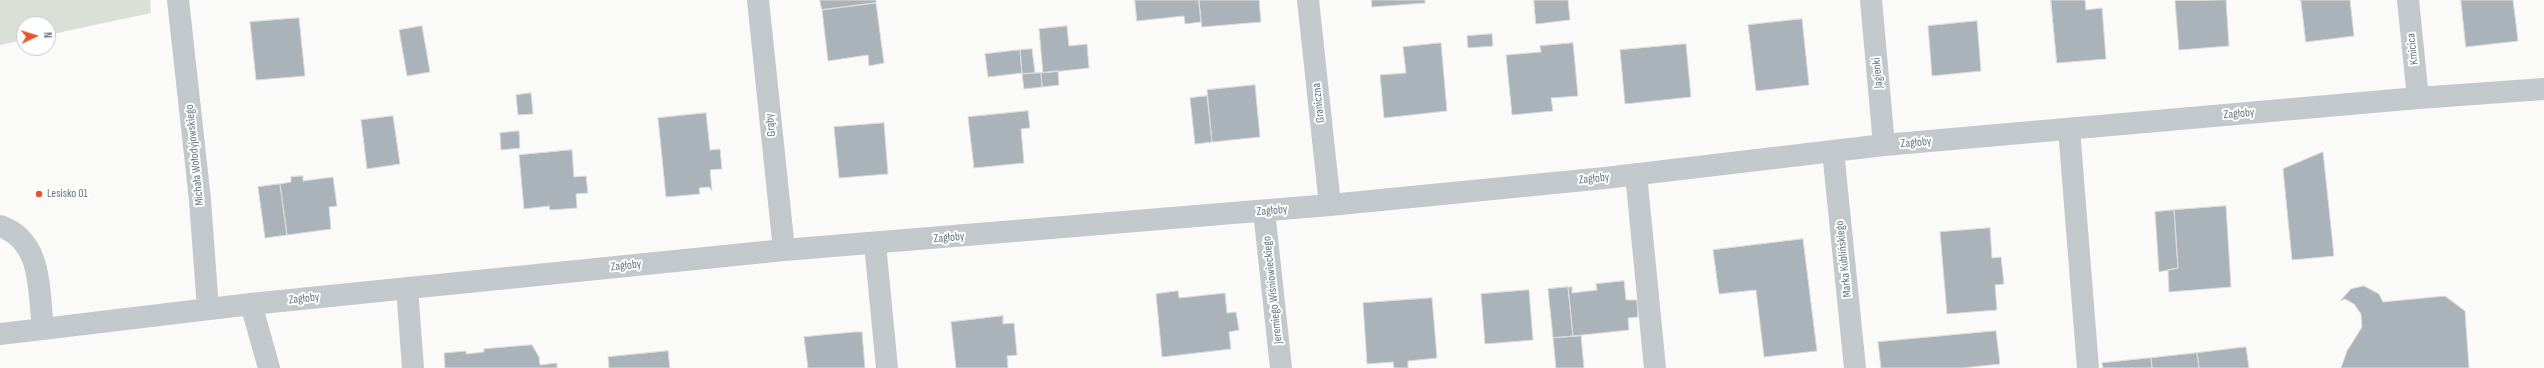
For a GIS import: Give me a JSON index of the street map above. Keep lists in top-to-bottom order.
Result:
{
  "streets": {
    "street": [
      "Kmicica",
      "Jagienki",
      "Graniczna",
      "Zagłoby",
      "Grąby",
      "Michała Wołodyjowskiego",
      "Marka Kublińskiego",
      "Jeremiego Wiśniowieckiego"
    ]
  },
  "crossings": [
    ["Kmicica", "Zagłoby"],
    ["Jagienki", "Zagłoby"],
    ["Graniczna", "Zagłoby"],
    ["Zagłoby", "Grąby"],
    ["Zagłoby", "Michała Wołodyjowskiego"],
    ["Zagłoby", "Marka Kublińskiego"],
    ["Zagłoby", "Jeremiego Wiśniowieckiego"]
  ],
  "places": ["Lesisko 01"],
  "north": "right"
}
